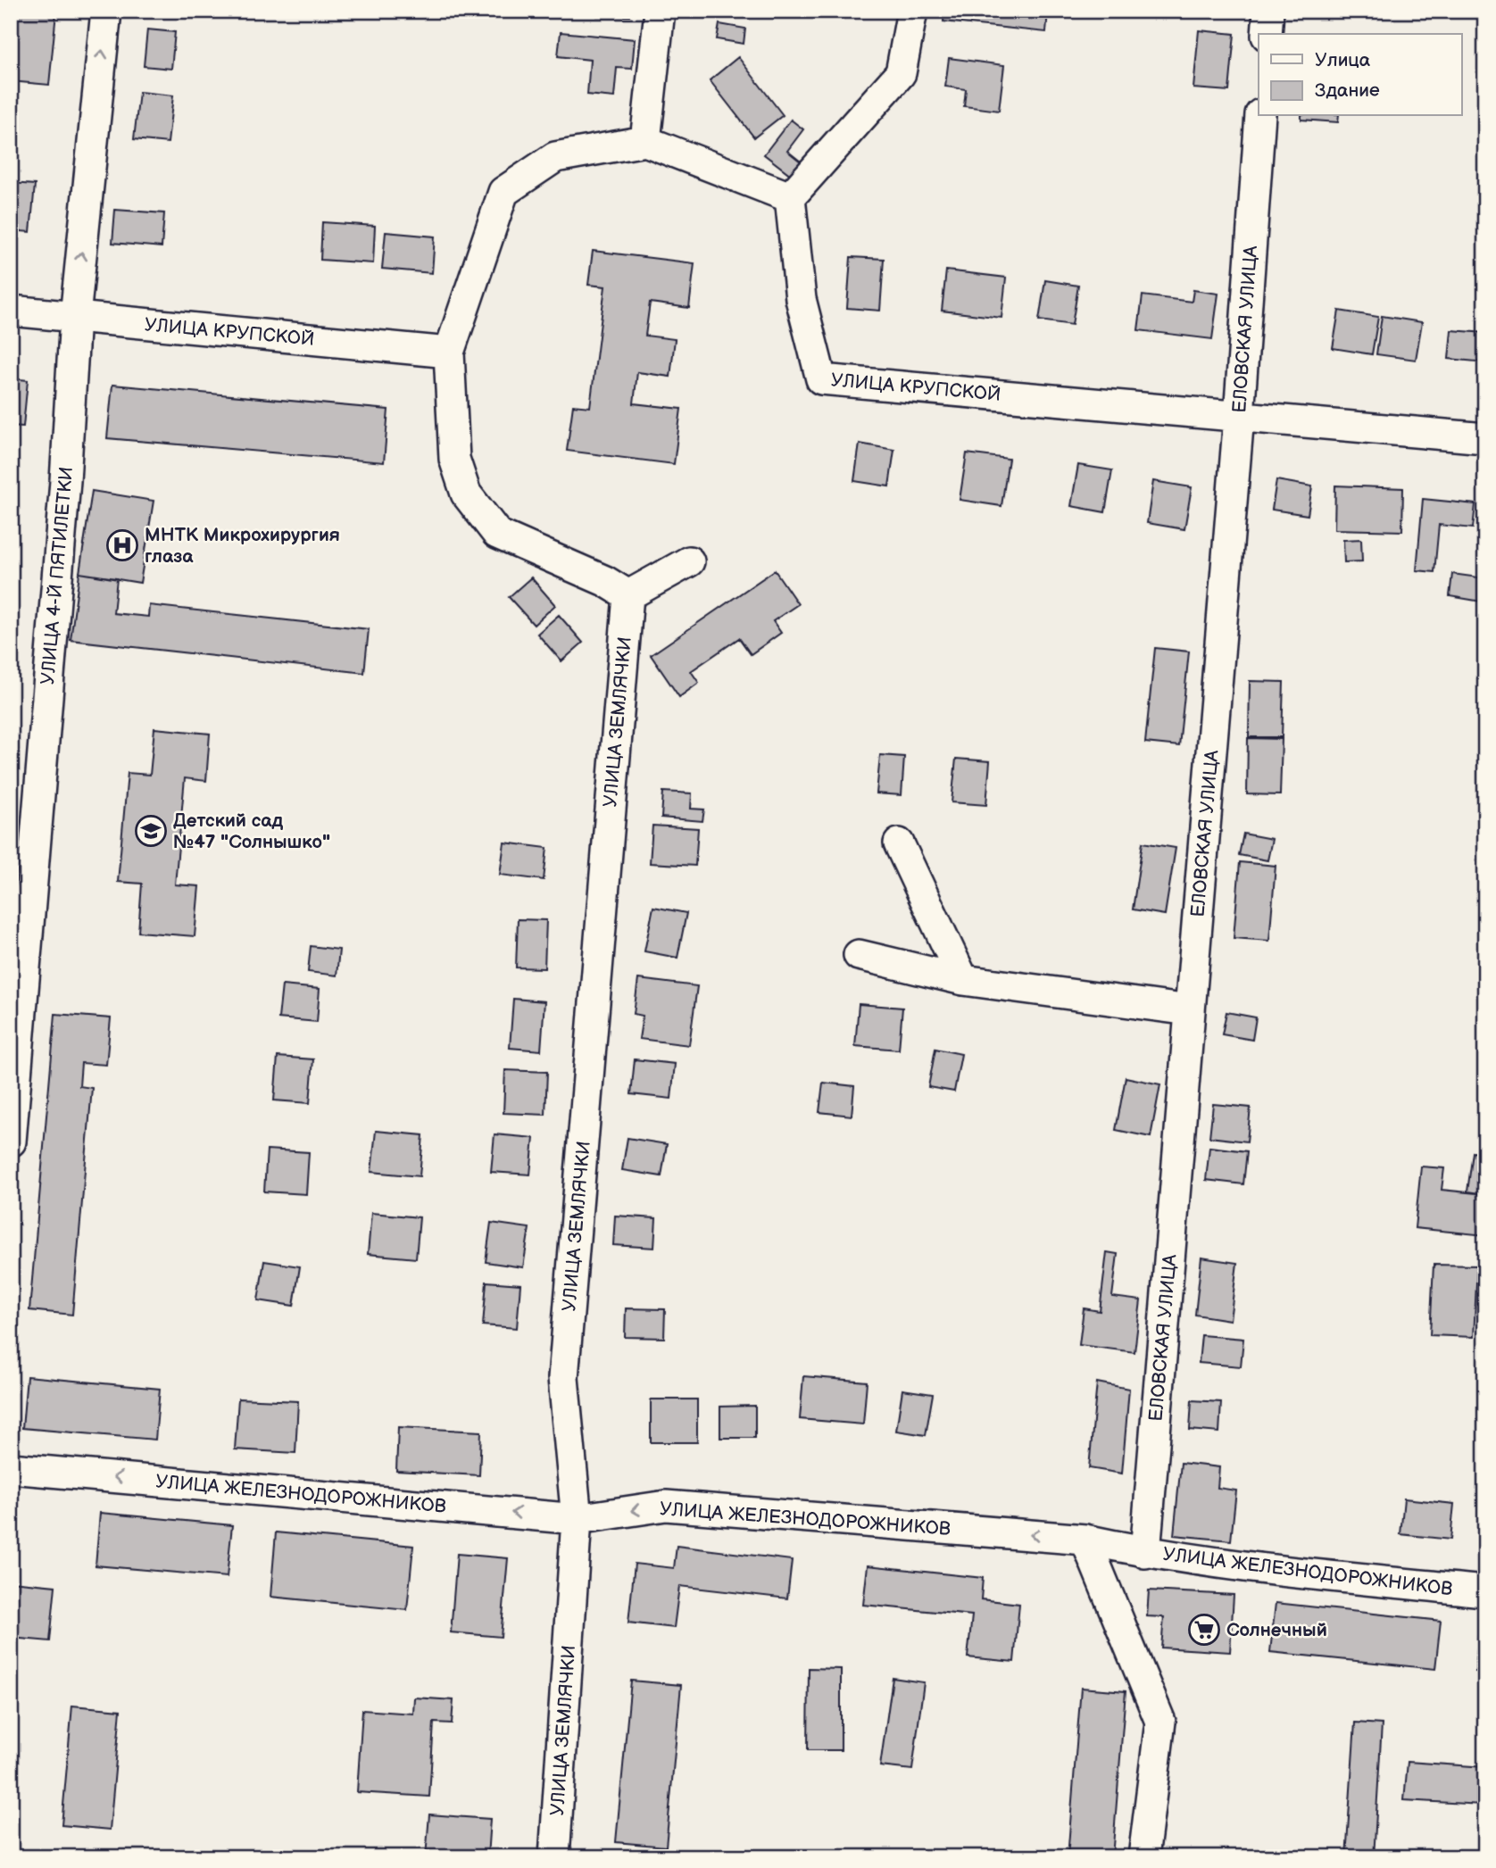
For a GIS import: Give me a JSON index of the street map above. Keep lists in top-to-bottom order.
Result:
{
  "streets": {
    "street": [
      "ЕЛОВСКАЯ УЛИЦА",
      "УЛИЦА КРУПСКОЙ",
      "УЛИЦА 4-Й ПЯТИЛЕТКИ",
      "УЛИЦА ЗЕМЛЯЧКИ",
      "УЛИЦА ЖЕЛЕЗНОДОРОЖНИКОВ"
    ]
  },
  "crossings": [
    ["ЕЛОВСКАЯ УЛИЦА", "УЛИЦА КРУПСКОЙ"],
    ["ЕЛОВСКАЯ УЛИЦА", "УЛИЦА ЖЕЛЕЗНОДОРОЖНИКОВ"],
    ["УЛИЦА КРУПСКОЙ", "УЛИЦА 4-Й ПЯТИЛЕТКИ"],
    ["УЛИЦА ЗЕМЛЯЧКИ", "УЛИЦА ЖЕЛЕЗНОДОРОЖНИКОВ"]
  ],
  "one_way": ["УЛИЦА ЖЕЛЕЗНОДОРОЖНИКОВ"],
  "places": {
    "hospital": ["МНТК Микрохирургия глаза"],
    "school or university": ["Детский сад №47 \"Солнышко\""],
    "supermarket": ["Солнечный"]
  },
  "legend": ["Улица", "Здание"]
}
